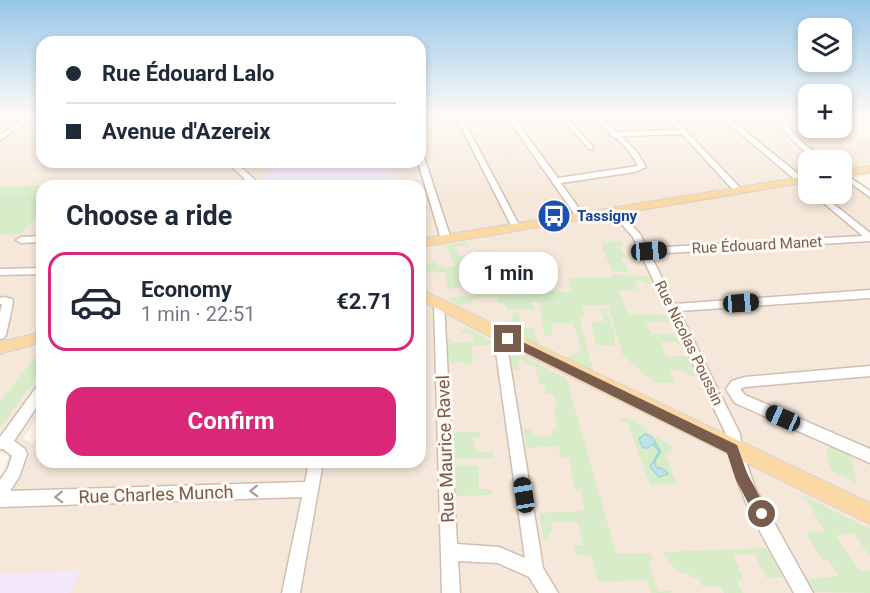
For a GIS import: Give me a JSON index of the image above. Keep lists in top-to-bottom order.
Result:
{
  "streets": {
    "street": [
      "Rue Édouard Manet",
      "Rue Nicolas Poussin",
      "Rue Maurice Ravel",
      "Rue Charles Munch"
    ]
  },
  "crossings": [
    ["Rue Édouard Manet", "Rue Nicolas Poussin"]
  ],
  "one_way": ["Rue Charles Munch"],
  "places": {
    "bus stop": ["Tassigny"]
  },
  "page": {
    "map_buttons": ["+", "−"],
    "banner": ["Rue Édouard Lalo", "Avenue d'Azereix"],
    "heading": "Choose a ride",
    "bubble": "1 min",
    "list": [
      {
        "name": "Economy",
        "note": "1 min · 22:51",
        "value": "€2.71"
      }
    ],
    "buttons": "Confirm"
  }
}
